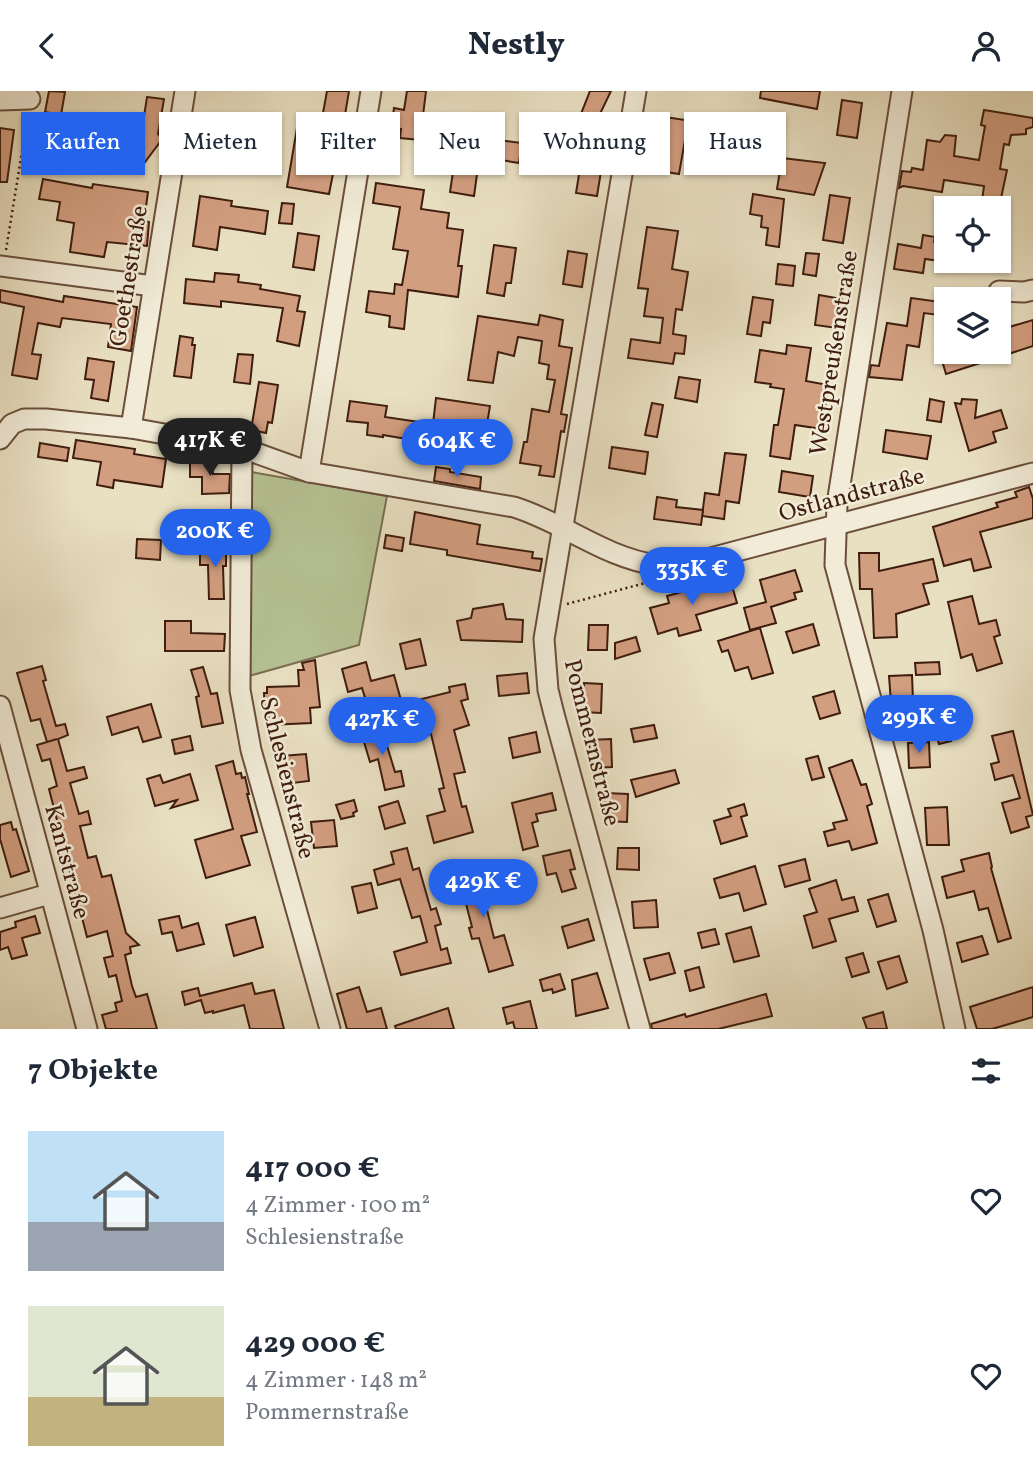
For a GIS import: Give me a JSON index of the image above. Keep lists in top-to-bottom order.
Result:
{
  "streets": {
    "street": [
      "Goethestraße",
      "Westpreußenstraße",
      "Ostlandstraße",
      "Pommernstraße",
      "Schlesienstraße",
      "Kantstraße"
    ]
  },
  "crossings": [
    ["Goethestraße", "Ostlandstraße"],
    ["Westpreußenstraße", "Ostlandstraße"],
    ["Ostlandstraße", "Pommernstraße"],
    ["Ostlandstraße", "Schlesienstraße"]
  ],
  "page": {
    "header": "Nestly",
    "chip": [
      "Kaufen",
      "Mieten",
      "Filter",
      "Neu",
      "Wohnung",
      "Haus"
    ],
    "price": [
      "417K €",
      "604K €",
      "200K €",
      "335K €",
      "299K €",
      "427K €",
      "429K €"
    ],
    "heading": "7 Objekte",
    "list": [
      {
        "name": "417 000 €",
        "note": "4 Zimmer · 100 m² · Schlesienstraße"
      },
      {
        "name": "429 000 €",
        "note": "4 Zimmer · 148 m² · Pommernstraße"
      }
    ]
  }
}
